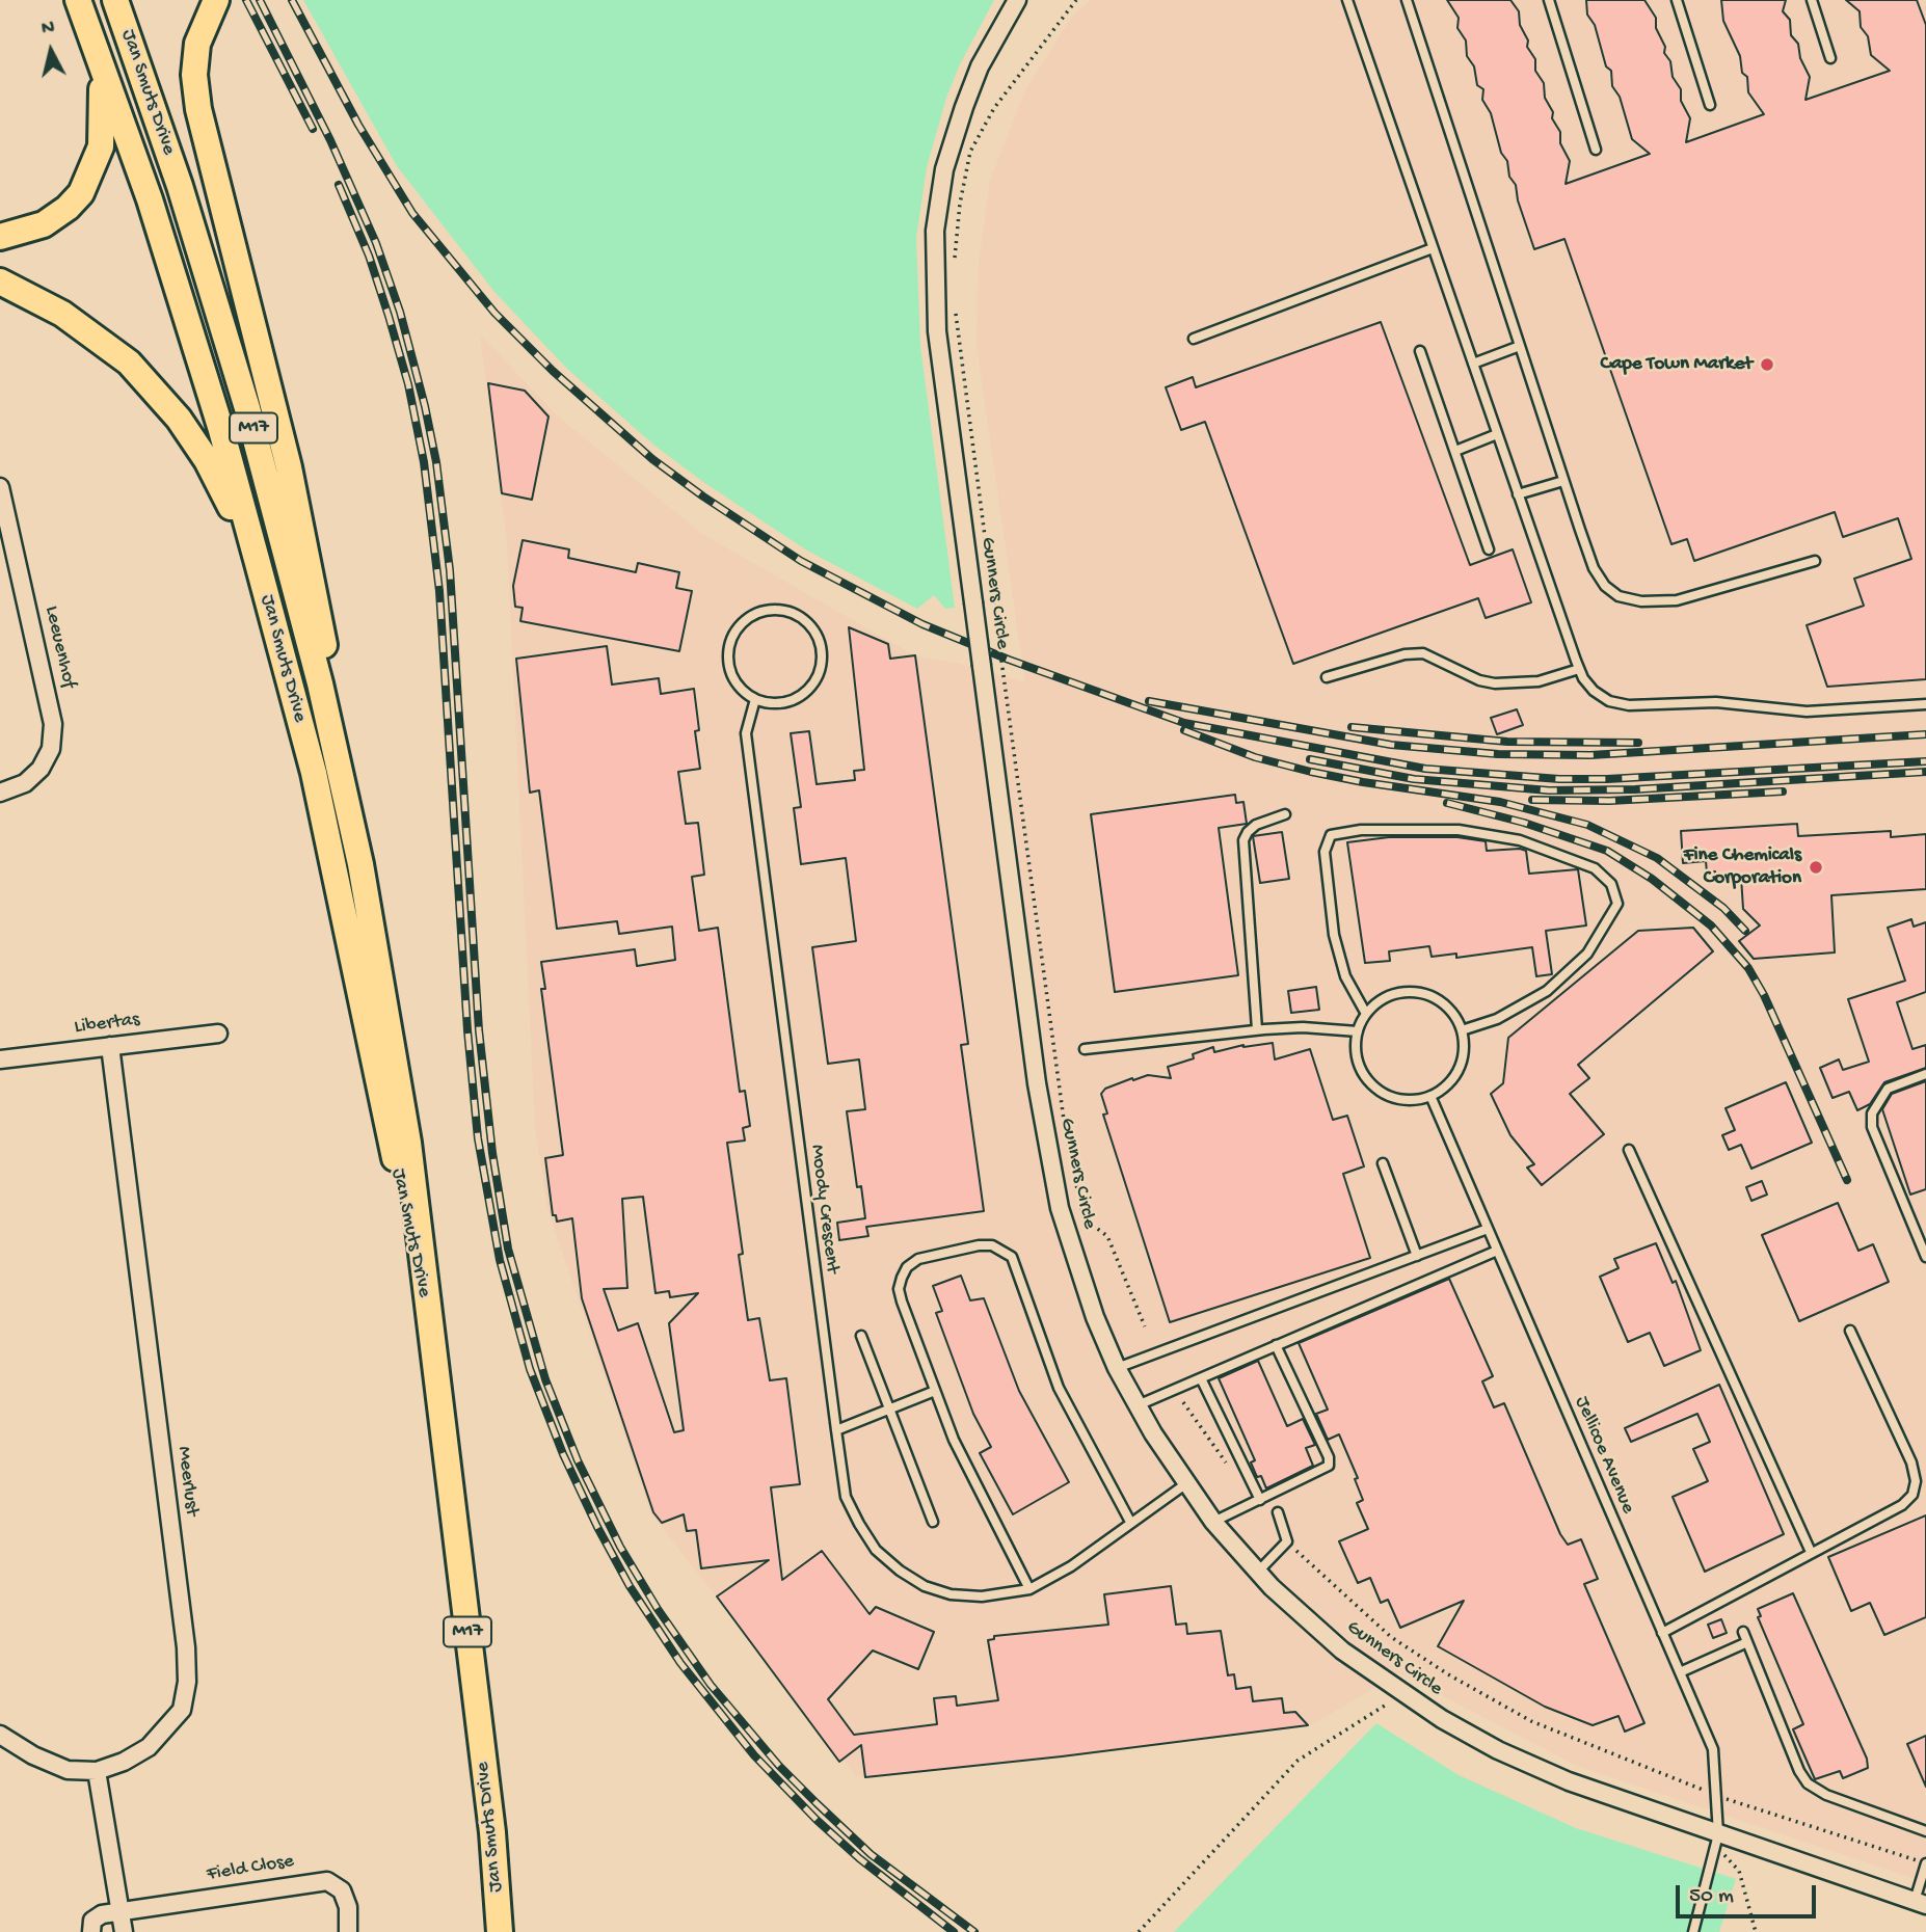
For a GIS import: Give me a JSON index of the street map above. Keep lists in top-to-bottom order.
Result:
{
  "streets": {
    "main road": ["Jan Smuts Drive", "M17"],
    "street": [
      "Gunners Circle",
      "Leeuenhof",
      "Libertas",
      "Meerlust",
      "Field Close"
    ],
    "lane": ["Moody Crescent", "Jellicoe Avenue"]
  },
  "crossings": [
    ["Gunners Circle", "Moody Crescent"],
    ["Gunners Circle", "Jellicoe Avenue"],
    ["Libertas", "Meerlust"]
  ],
  "places": ["Cape Town Market", "Fine Chemicals Corporation"],
  "scale_bar": "50 m",
  "north": "top"
}
